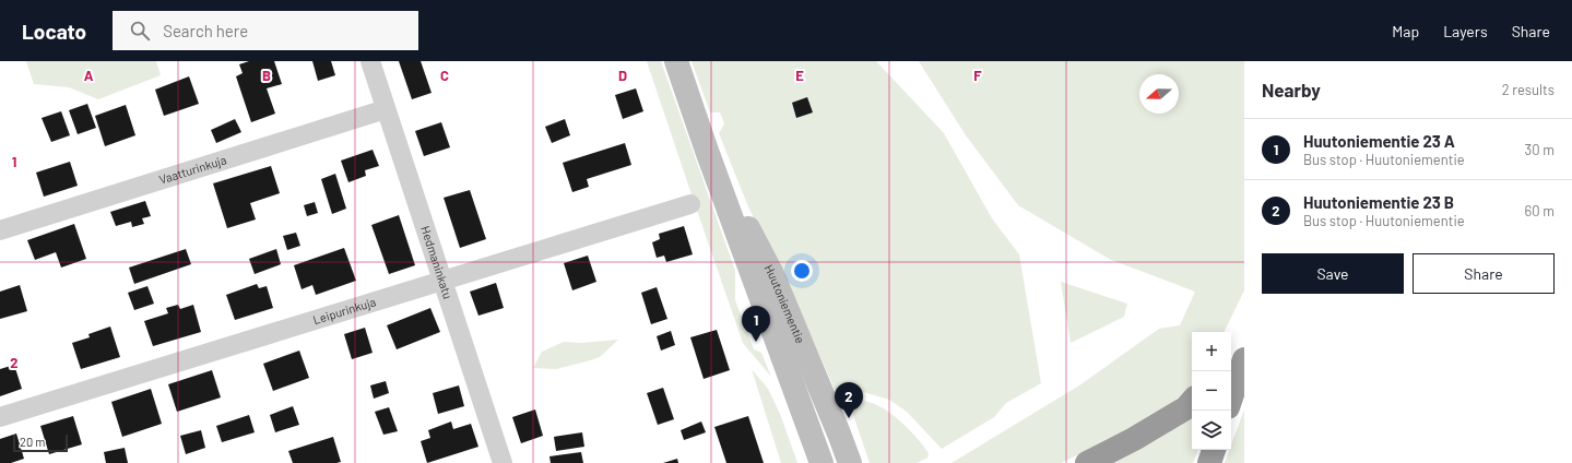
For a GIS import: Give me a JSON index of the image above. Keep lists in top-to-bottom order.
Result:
{
  "streets": {
    "main road": ["Huutoniementie"],
    "street": ["Vaatturinkuja", "Hedmaninkatu", "Leipurinkuja"]
  },
  "crossings": [
    ["Vaatturinkuja", "Hedmaninkatu"],
    ["Hedmaninkatu", "Leipurinkuja"]
  ],
  "scale_bar": "20 m",
  "north": "left",
  "page": {
    "header": "Locato",
    "search": "Search here",
    "nav": ["Map", "Layers", "Share"],
    "heading": ["Nearby", "2 results"],
    "list": [
      {
        "mark": "1",
        "name": "Huutoniementie 23 A",
        "note": "Bus stop · Huutoniementie",
        "value": "30 m"
      },
      {
        "mark": "2",
        "name": "Huutoniementie 23 B",
        "note": "Bus stop · Huutoniementie",
        "value": "60 m"
      }
    ],
    "buttons": ["Save", "Share"],
    "pins": ["1", "2"],
    "map_buttons": ["+", "−"],
    "scale": "20 m"
  },
  "grid": {
    "columns": [
      "A",
      "B",
      "C",
      "D",
      "E",
      "F"
    ],
    "rows": ["1", "2"]
  }
}
